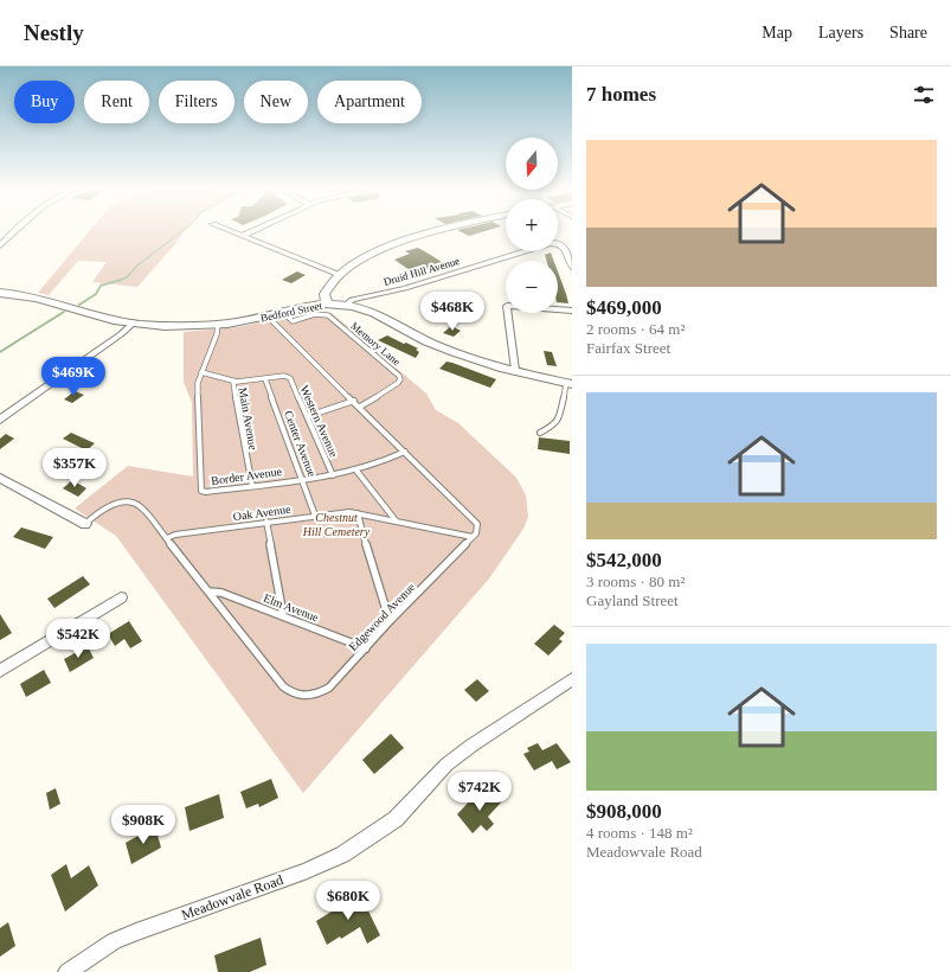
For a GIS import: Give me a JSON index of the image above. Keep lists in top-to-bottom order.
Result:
{
  "streets": {
    "main road": ["Bedford Street"],
    "street": ["Druid Hill Avenue", "Meadowvale Road"],
    "lane": [
      "Memory Lane",
      "Main Avenue",
      "Western Avenue",
      "Center Avenue",
      "Border Avenue",
      "Oak Avenue",
      "Elm Avenue",
      "Edgewood Avenue"
    ]
  },
  "crossings": [
    ["Druid Hill Avenue", "Bedford Street"],
    ["Bedford Street", "Memory Lane"],
    ["Bedford Street", "Border Avenue"],
    ["Main Avenue", "Border Avenue"],
    ["Western Avenue", "Center Avenue"],
    ["Western Avenue", "Border Avenue"],
    ["Center Avenue", "Border Avenue"],
    ["Center Avenue", "Oak Avenue"],
    ["Oak Avenue", "Edgewood Avenue"],
    ["Elm Avenue", "Edgewood Avenue"]
  ],
  "parks": ["Chestnut Hill Cemetery"],
  "north": "bottom",
  "page": {
    "header": "Nestly",
    "nav": ["Map", "Layers", "Share"],
    "heading": "7 homes",
    "chip": [
      "Buy",
      "Rent",
      "Filters",
      "New",
      "Apartment"
    ],
    "list": [
      {
        "name": "$469,000",
        "note": "2 rooms · 64 m² · Fairfax Street"
      },
      {
        "name": "$542,000",
        "note": "3 rooms · 80 m² · Gayland Street"
      },
      {
        "name": "$908,000",
        "note": "4 rooms · 148 m² · Meadowvale Road"
      }
    ],
    "map_buttons": ["+", "−"],
    "price": [
      "$468K",
      "$469K",
      "$357K",
      "$542K",
      "$742K",
      "$908K",
      "$680K"
    ]
  }
}
